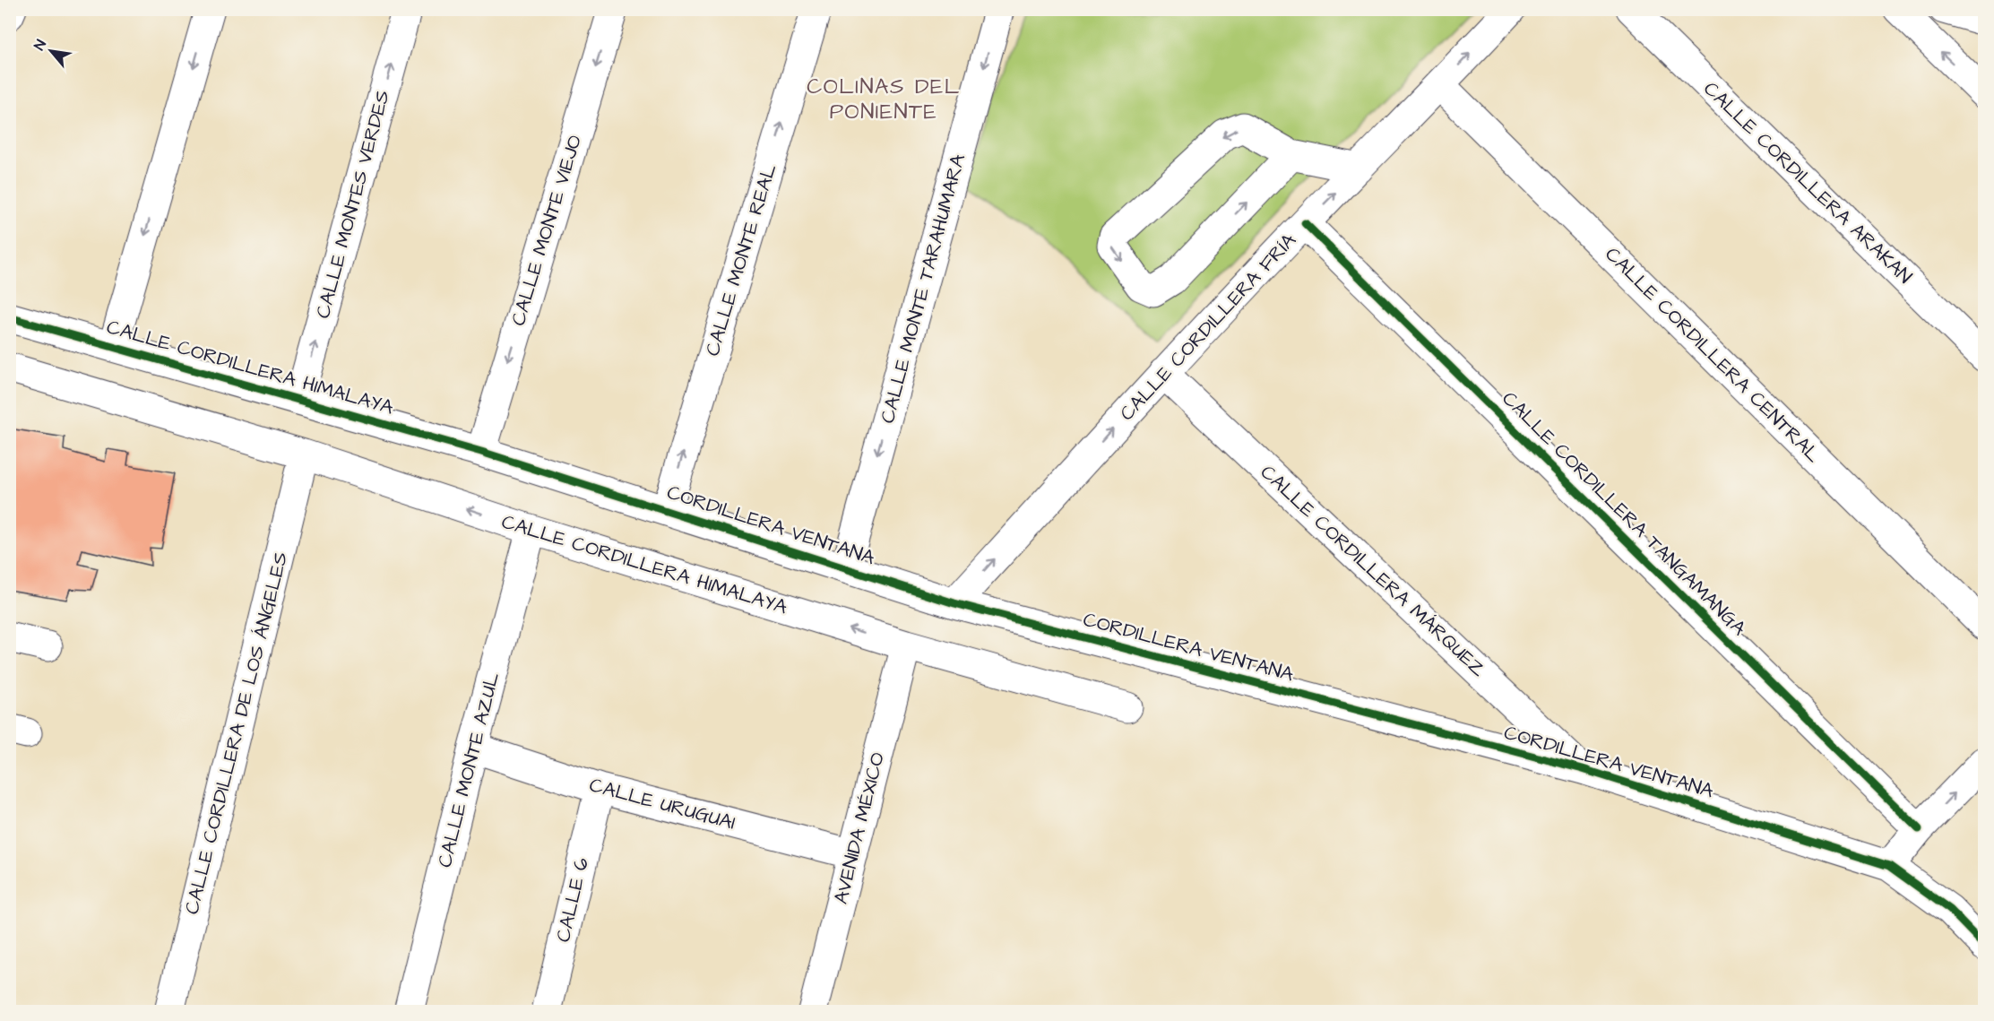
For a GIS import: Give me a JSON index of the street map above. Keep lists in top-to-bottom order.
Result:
{
  "streets": {
    "street": [
      "CALLE CORDILLERA ARAKAN",
      "CALLE MONTES VERDES",
      "CALLE MONTE VIEJO",
      "CALLE MONTE REAL",
      "CALLE MONTE TARAHUMARA",
      "CALLE CORDILLERA FRÍA",
      "CALLE CORDILLERA CENTRAL",
      "CALLE CORDILLERA HIMALAYA",
      "CALLE CORDILLERA TANGAMANGA",
      "CORDILLERA VENTANA",
      "CALLE CORDILLERA MÁRQUEZ",
      "CALLE CORDILLERA DE LOS ÁNGELES",
      "CALLE MONTE AZUL",
      "CALLE URUGUAI",
      "AVENIDA MÉXICO",
      "CALLE 6"
    ]
  },
  "crossings": [
    ["CALLE MONTES VERDES", "CALLE CORDILLERA HIMALAYA"],
    ["CALLE MONTE VIEJO", "CALLE CORDILLERA HIMALAYA"],
    ["CALLE MONTE VIEJO", "CORDILLERA VENTANA"],
    ["CALLE MONTE REAL", "CORDILLERA VENTANA"],
    ["CALLE MONTE TARAHUMARA", "CORDILLERA VENTANA"],
    ["CALLE CORDILLERA FRÍA", "CALLE CORDILLERA CENTRAL"],
    ["CALLE CORDILLERA FRÍA", "CALLE CORDILLERA TANGAMANGA"],
    ["CALLE CORDILLERA FRÍA", "CORDILLERA VENTANA"],
    ["CALLE CORDILLERA FRÍA", "CALLE CORDILLERA MÁRQUEZ"],
    ["CALLE CORDILLERA HIMALAYA", "CORDILLERA VENTANA"],
    ["CALLE CORDILLERA HIMALAYA", "CALLE CORDILLERA DE LOS ÁNGELES"],
    ["CALLE CORDILLERA HIMALAYA", "CALLE MONTE AZUL"],
    ["CALLE CORDILLERA HIMALAYA", "AVENIDA MÉXICO"],
    ["CORDILLERA VENTANA", "CALLE CORDILLERA MÁRQUEZ"],
    ["CALLE MONTE AZUL", "CALLE URUGUAI"],
    ["CALLE URUGUAI", "AVENIDA MÉXICO"],
    ["CALLE URUGUAI", "CALLE 6"]
  ],
  "one_way": [
    "CALLE MONTE VIEJO",
    "CALLE MONTE REAL",
    "CALLE MONTE TARAHUMARA",
    "CALLE CORDILLERA FRÍA",
    "CALLE CORDILLERA HIMALAYA"
  ],
  "districts": ["COLINAS DEL PONIENTE"],
  "north": "top left"
}
